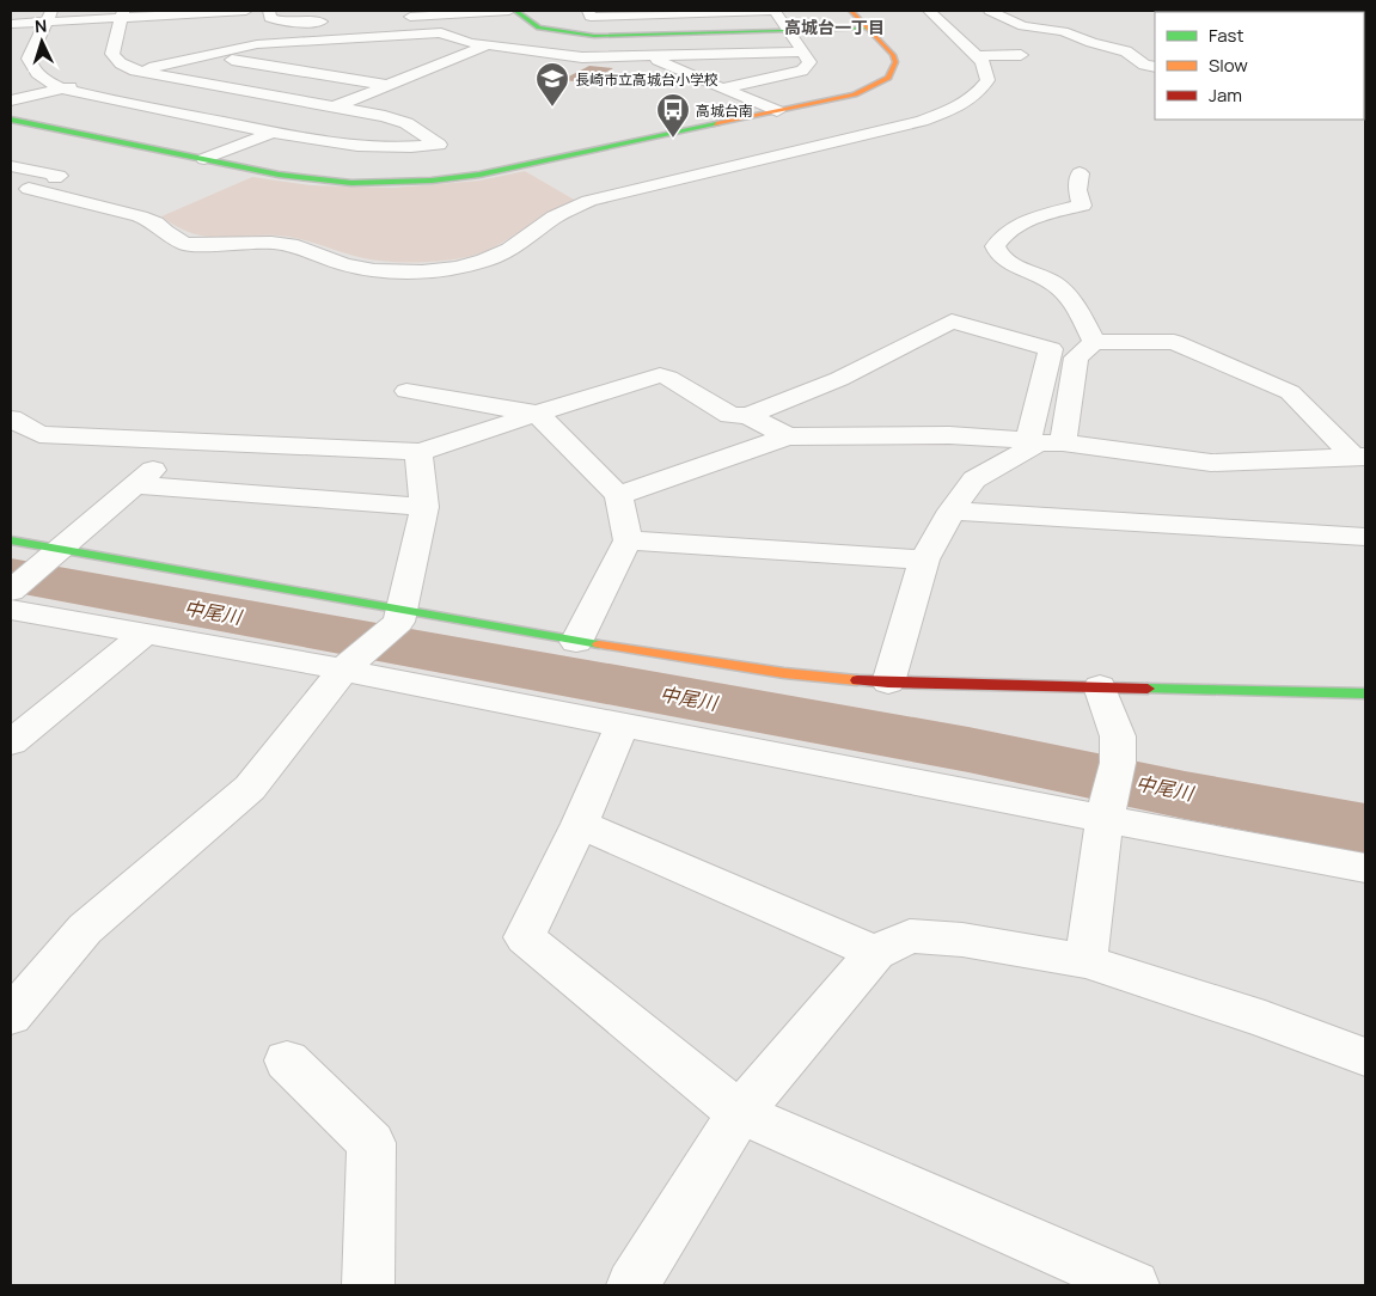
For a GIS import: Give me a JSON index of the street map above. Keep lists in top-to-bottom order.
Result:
{
  "districts": ["高城台一丁目"],
  "water": ["中尾川"],
  "places": {
    "school or university": ["長崎市立高城台小学校"],
    "bus stop": ["高城台南"]
  },
  "legend": ["Fast", "Slow", "Jam"],
  "north": "top"
}
